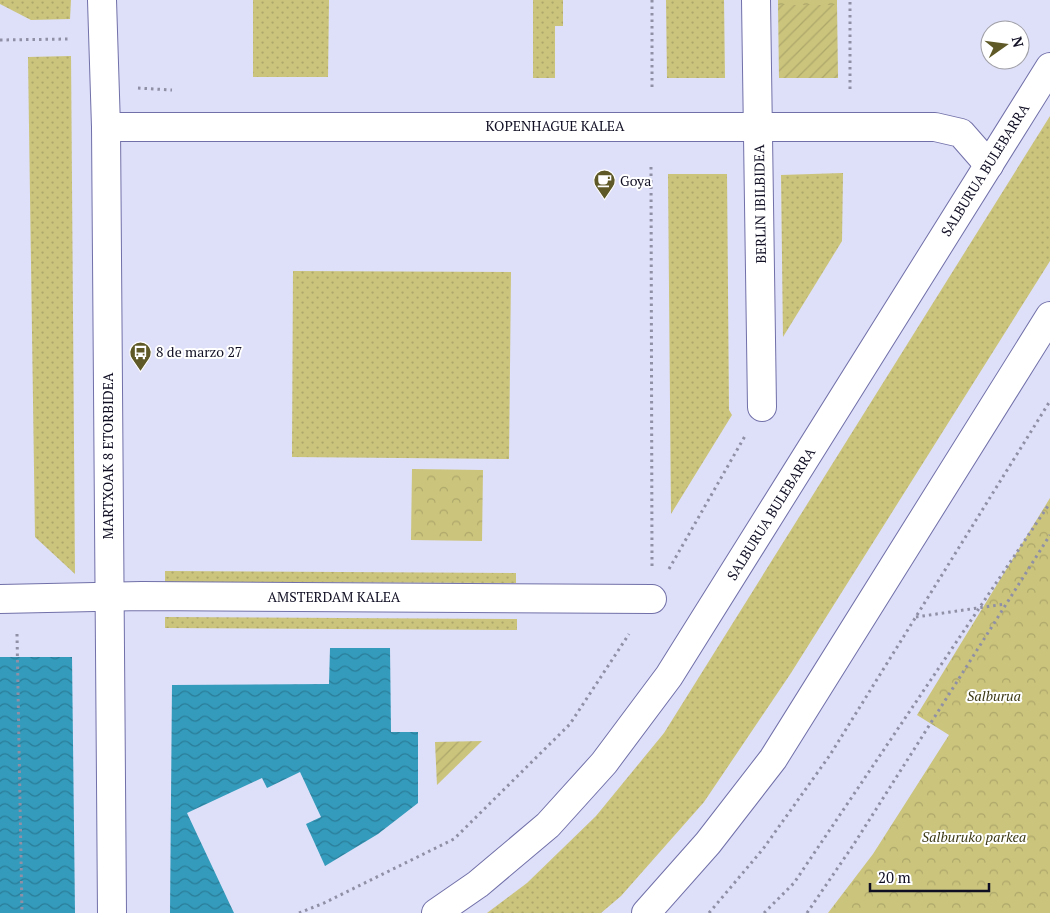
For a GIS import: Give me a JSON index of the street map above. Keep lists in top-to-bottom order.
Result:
{
  "streets": {
    "street": [
      "KOPENHAGUE KALEA",
      "SALBURUA BULEBARRA",
      "BERLIN IBILBIDEA",
      "MARTXOAK 8 ETORBIDEA",
      "AMSTERDAM KALEA"
    ]
  },
  "crossings": [
    ["KOPENHAGUE KALEA", "SALBURUA BULEBARRA"],
    ["KOPENHAGUE KALEA", "BERLIN IBILBIDEA"],
    ["KOPENHAGUE KALEA", "MARTXOAK 8 ETORBIDEA"],
    ["MARTXOAK 8 ETORBIDEA", "AMSTERDAM KALEA"]
  ],
  "parks": ["Salburua", "Salburuko parkea"],
  "places": {
    "cafe": ["Goya"],
    "bus stop": ["8 de marzo 27"]
  },
  "scale_bar": "20 m",
  "north": "right"
}
